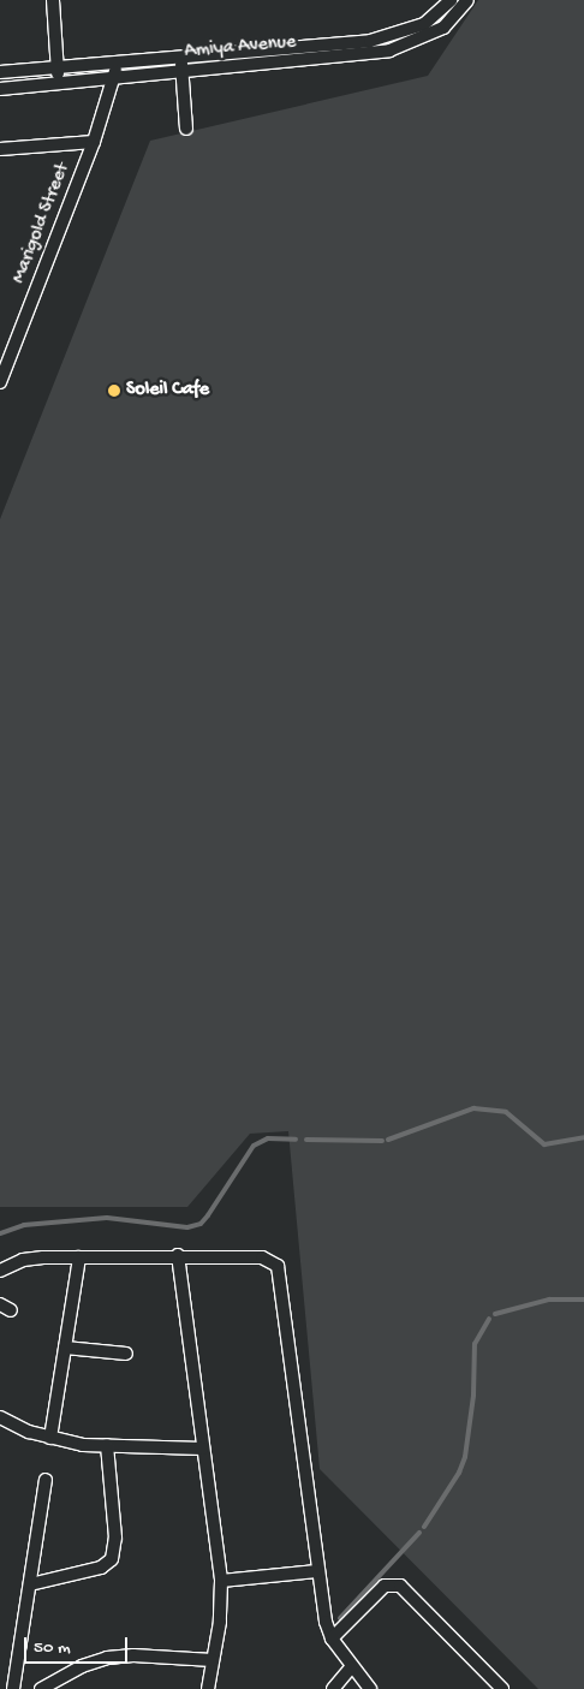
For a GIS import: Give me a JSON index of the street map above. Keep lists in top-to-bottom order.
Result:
{
  "streets": {
    "street": ["Amiya Avenue", "Marigold Street"]
  },
  "crossings": [
    ["Amiya Avenue", "Marigold Street"]
  ],
  "places": ["Soleil Cafe"],
  "scale_bar": "50 m"
}
